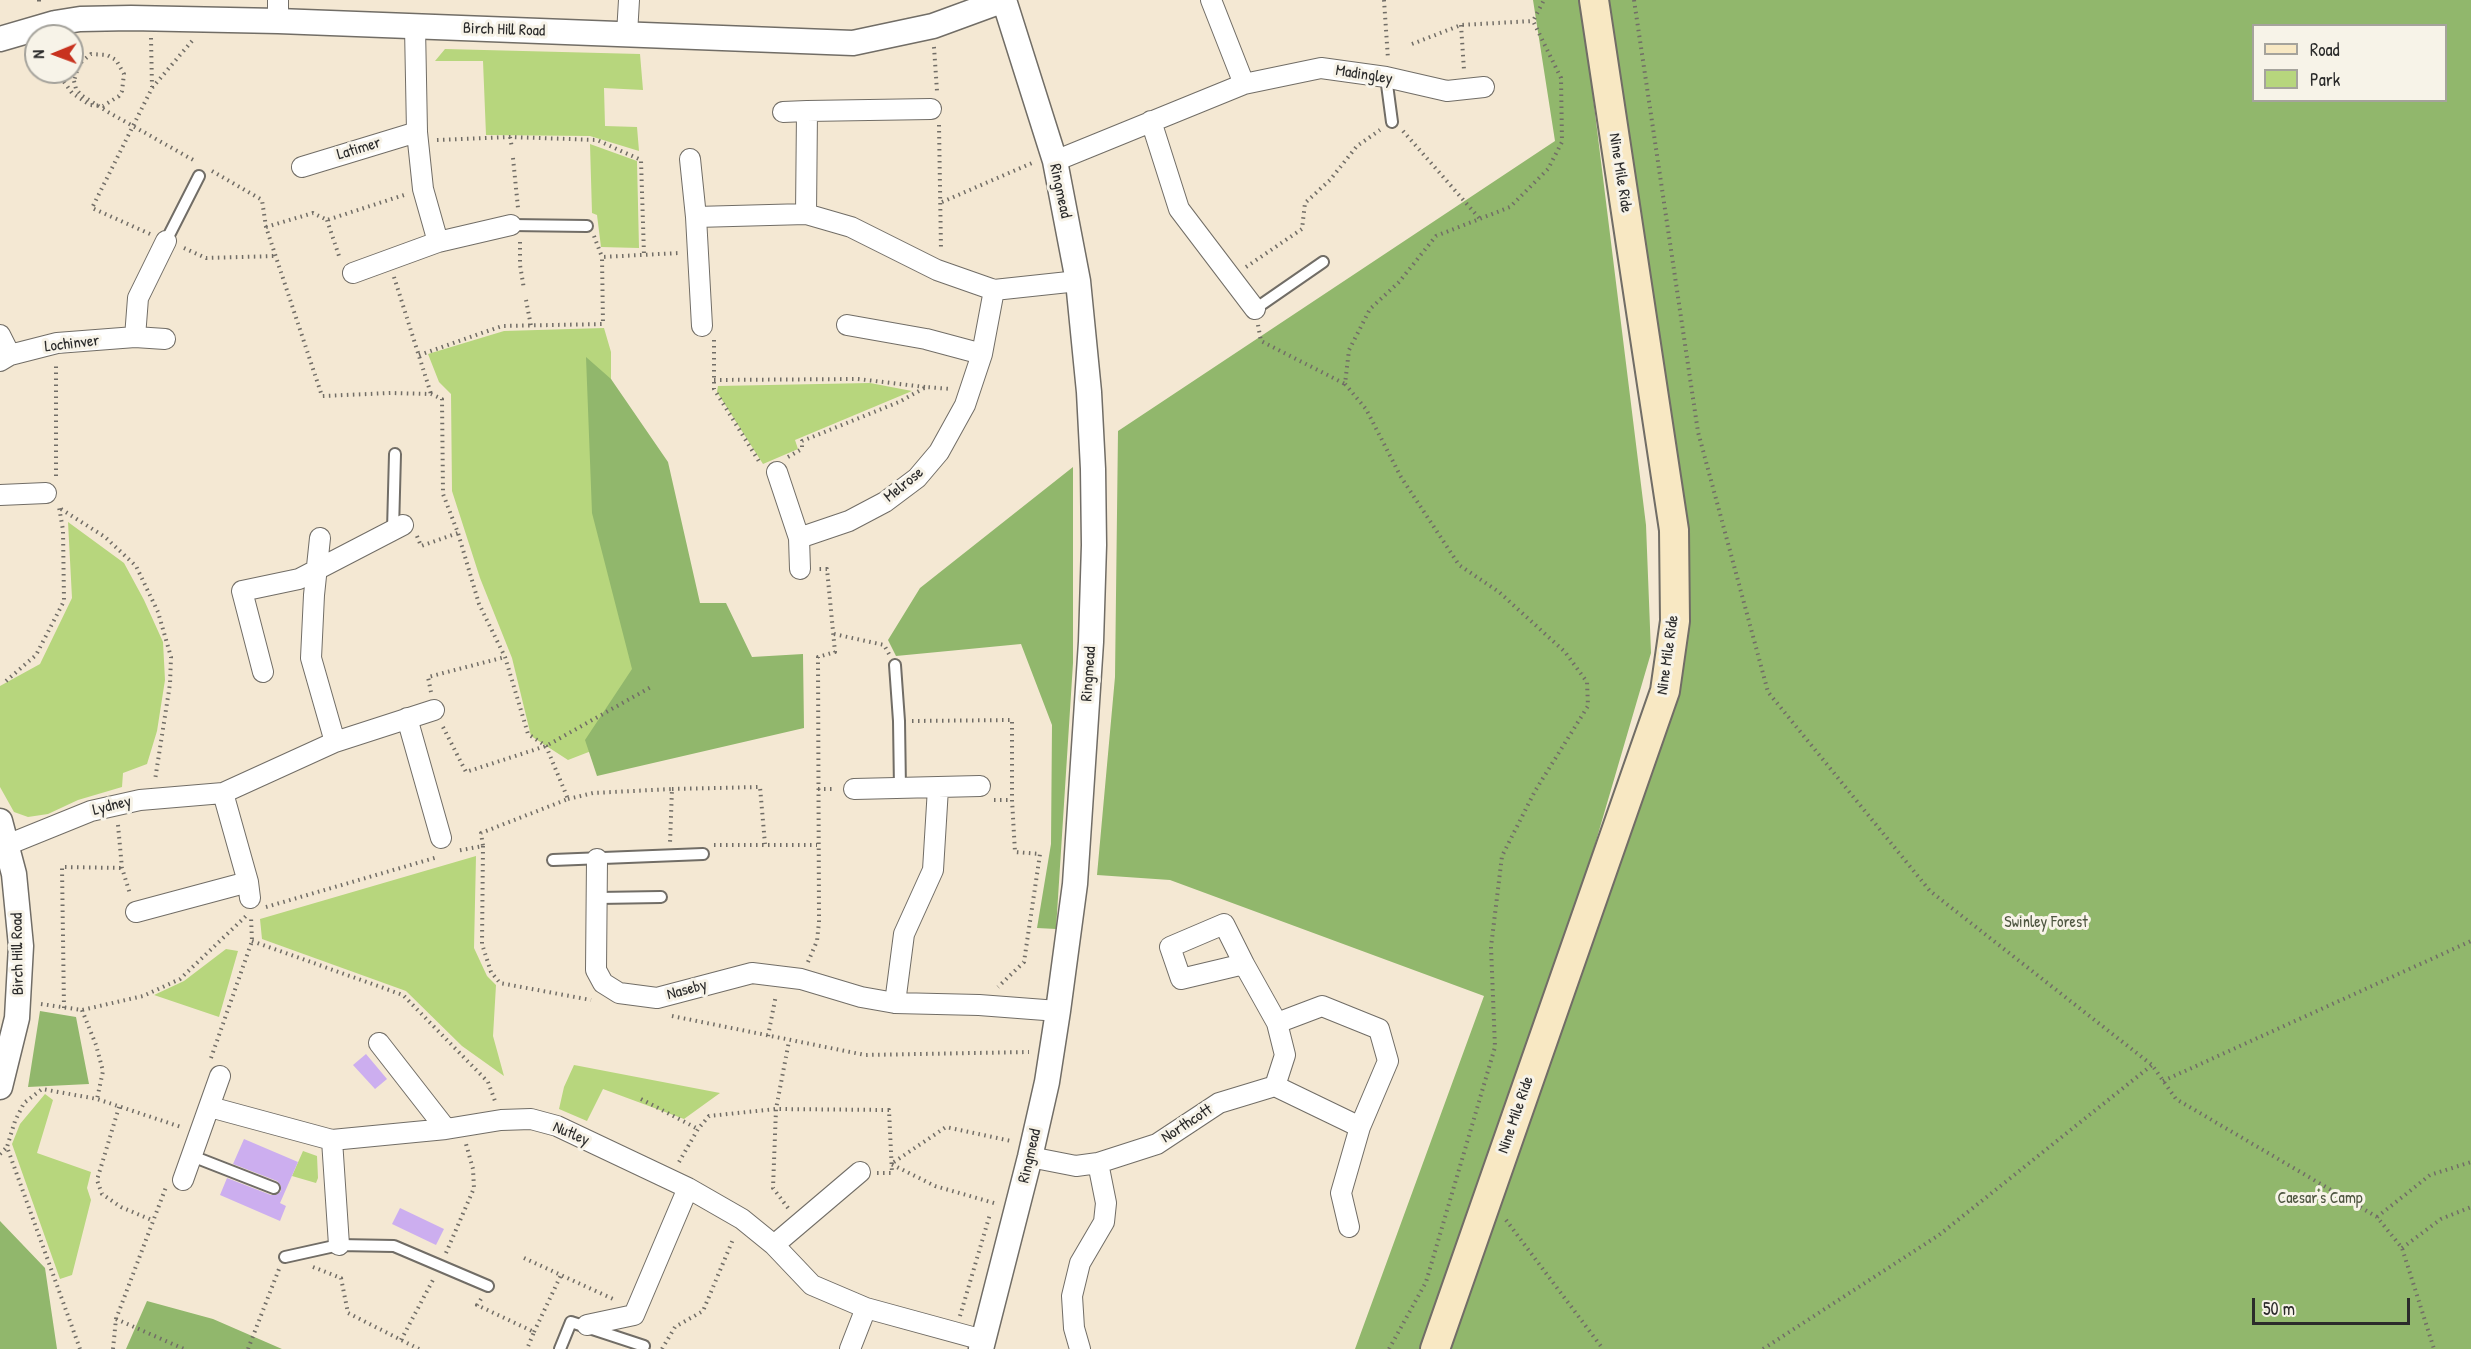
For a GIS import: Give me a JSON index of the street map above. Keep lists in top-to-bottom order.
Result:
{
  "streets": {
    "main road": ["Nine Mile Ride"],
    "street": [
      "Birch Hill Road",
      "Madingley",
      "Latimer",
      "Ringmead",
      "Lochinver",
      "Melrose",
      "Lydney",
      "Naseby",
      "Northcott",
      "Nutley"
    ]
  },
  "crossings": [
    ["Birch Hill Road", "Ringmead"],
    ["Birch Hill Road", "Lydney"],
    ["Madingley", "Ringmead"],
    ["Ringmead", "Naseby"],
    ["Ringmead", "Northcott"],
    ["Ringmead", "Nutley"]
  ],
  "parks": ["Swinley Forest", "Caesar's Camp"],
  "legend": ["Road", "Park"],
  "scale_bar": "50 m",
  "north": "left"
}
